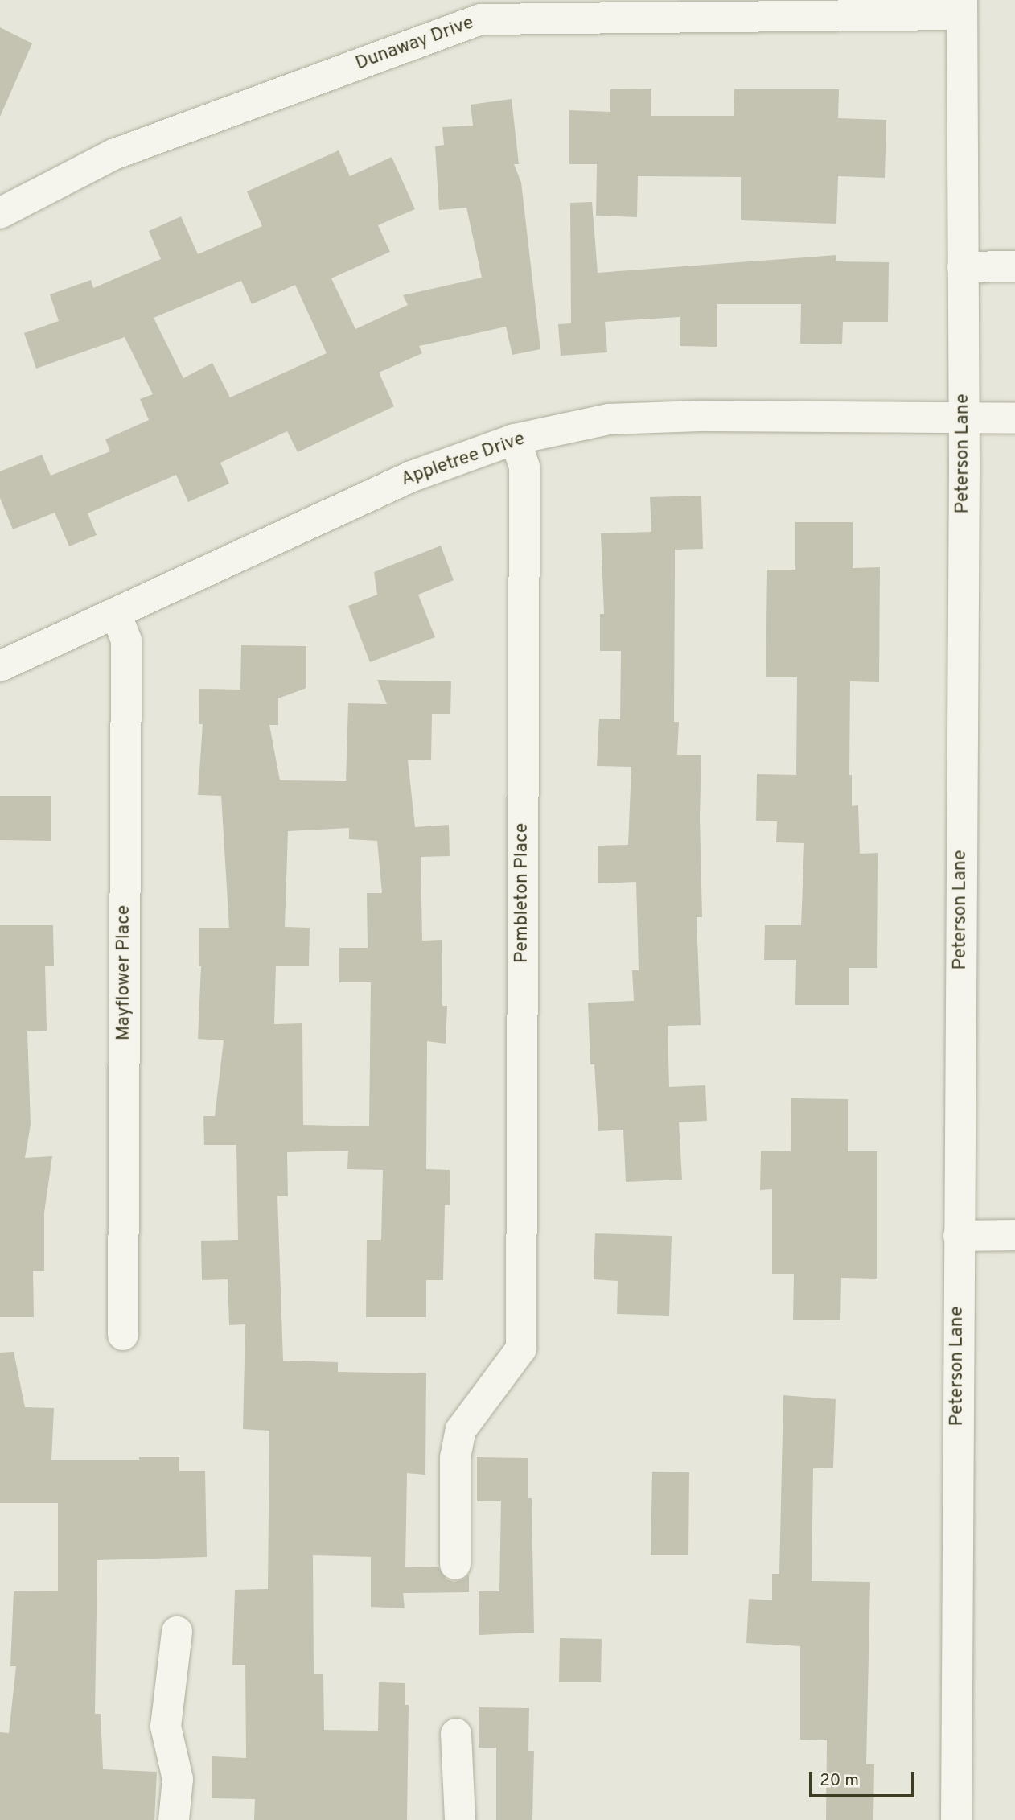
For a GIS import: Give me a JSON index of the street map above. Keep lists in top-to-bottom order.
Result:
{
  "streets": {
    "street": [
      "Dunaway Drive",
      "Peterson Lane",
      "Appletree Drive",
      "Pembleton Place",
      "Mayflower Place"
    ]
  },
  "crossings": [
    ["Dunaway Drive", "Peterson Lane"],
    ["Peterson Lane", "Appletree Drive"],
    ["Appletree Drive", "Pembleton Place"],
    ["Appletree Drive", "Mayflower Place"]
  ],
  "scale_bar": "20 m"
}
